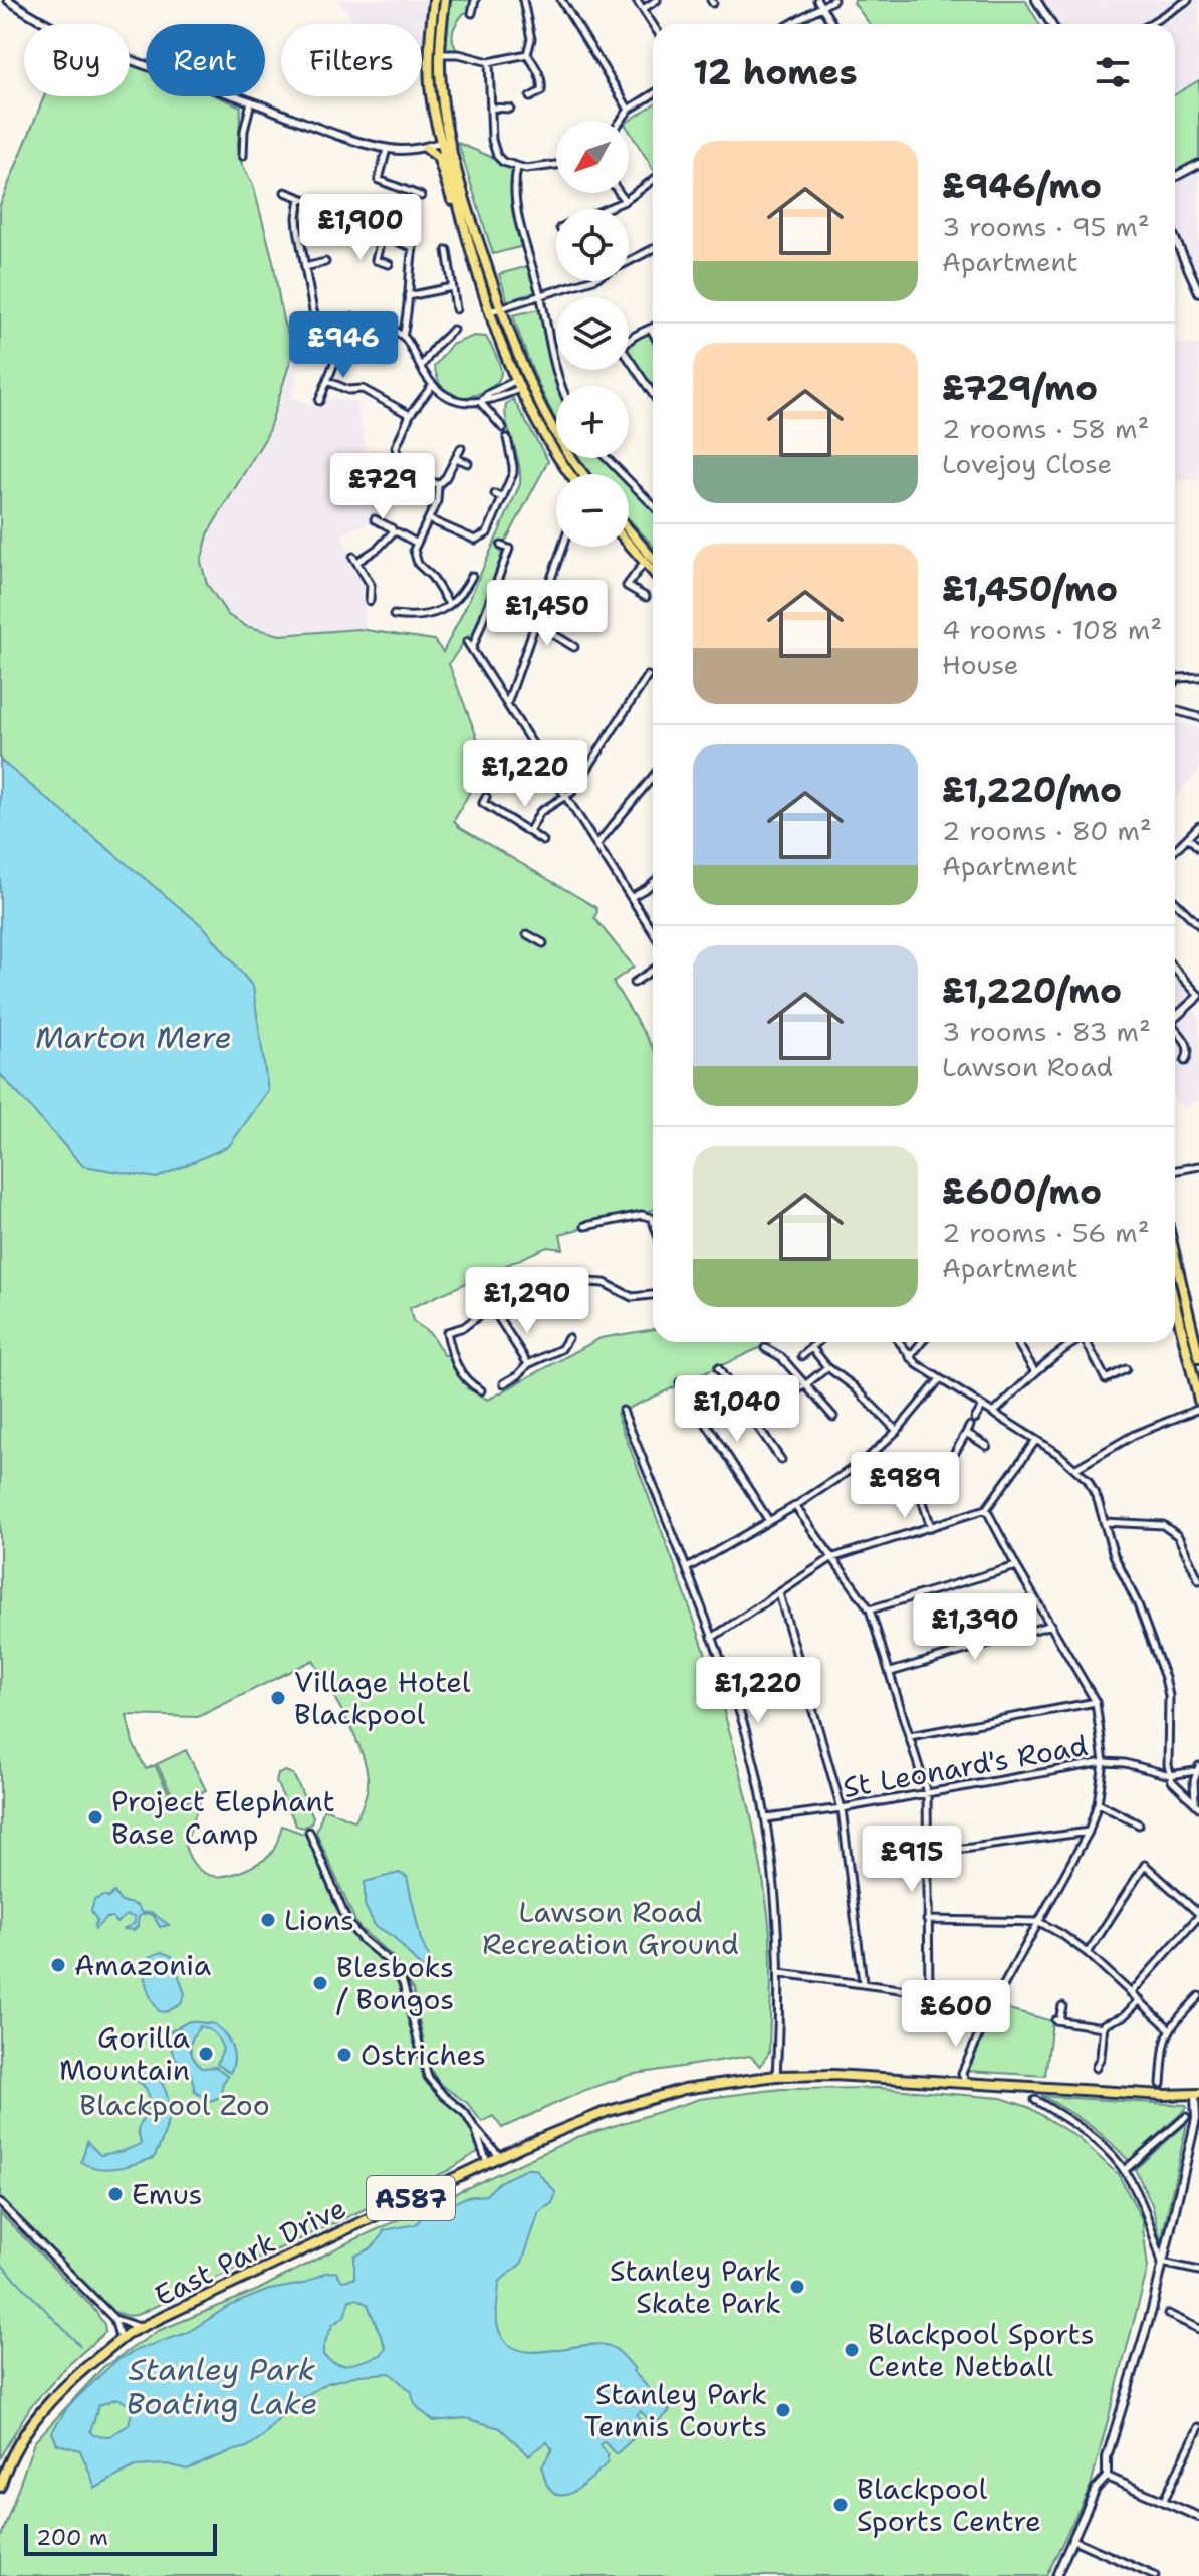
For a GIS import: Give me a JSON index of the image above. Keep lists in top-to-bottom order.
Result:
{
  "streets": {
    "main road": ["A587", "East Park Drive"],
    "street": ["St Leonard's Road"]
  },
  "water": ["Marton Mere", "Stanley Park Boating Lake"],
  "parks": ["Lawson Road Recreation Ground", "Blackpool Zoo"],
  "places": [
    "Village Hotel Blackpool",
    "Project Elephant Base Camp",
    "Lions",
    "Amazonia",
    "Blesboks / Bongos",
    "Gorilla Mountain",
    "Ostriches",
    "Emus",
    "Stanley Park Skate Park",
    "Blackpool Sports Cente Netball",
    "Stanley Park Tennis Courts",
    "Blackpool Sports Centre"
  ],
  "scale_bar": "200 m",
  "north": "bottom left",
  "page": {
    "chip": ["Buy", "Rent", "Filters"],
    "heading": "12 homes",
    "map_buttons": ["+", "−"],
    "list": [
      {
        "name": "£946/mo",
        "note": "3 rooms · 95 m² · Apartment"
      },
      {
        "name": "£729/mo",
        "note": "2 rooms · 58 m² · Lovejoy Close"
      },
      {
        "name": "£1,450/mo",
        "note": "4 rooms · 108 m² · House"
      },
      {
        "name": "£1,220/mo",
        "note": "2 rooms · 80 m² · Apartment"
      },
      {
        "name": "£1,220/mo",
        "note": "3 rooms · 83 m² · Lawson Road"
      },
      {
        "name": "£600/mo",
        "note": "2 rooms · 56 m² · Apartment"
      }
    ],
    "price": [
      "£1,900",
      "£946",
      "£729",
      "£1,450",
      "£1,220",
      "£1,290",
      "£1,040",
      "£989",
      "£1,390",
      "£1,220",
      "£915",
      "£600"
    ],
    "scale": "200 m"
  }
}
